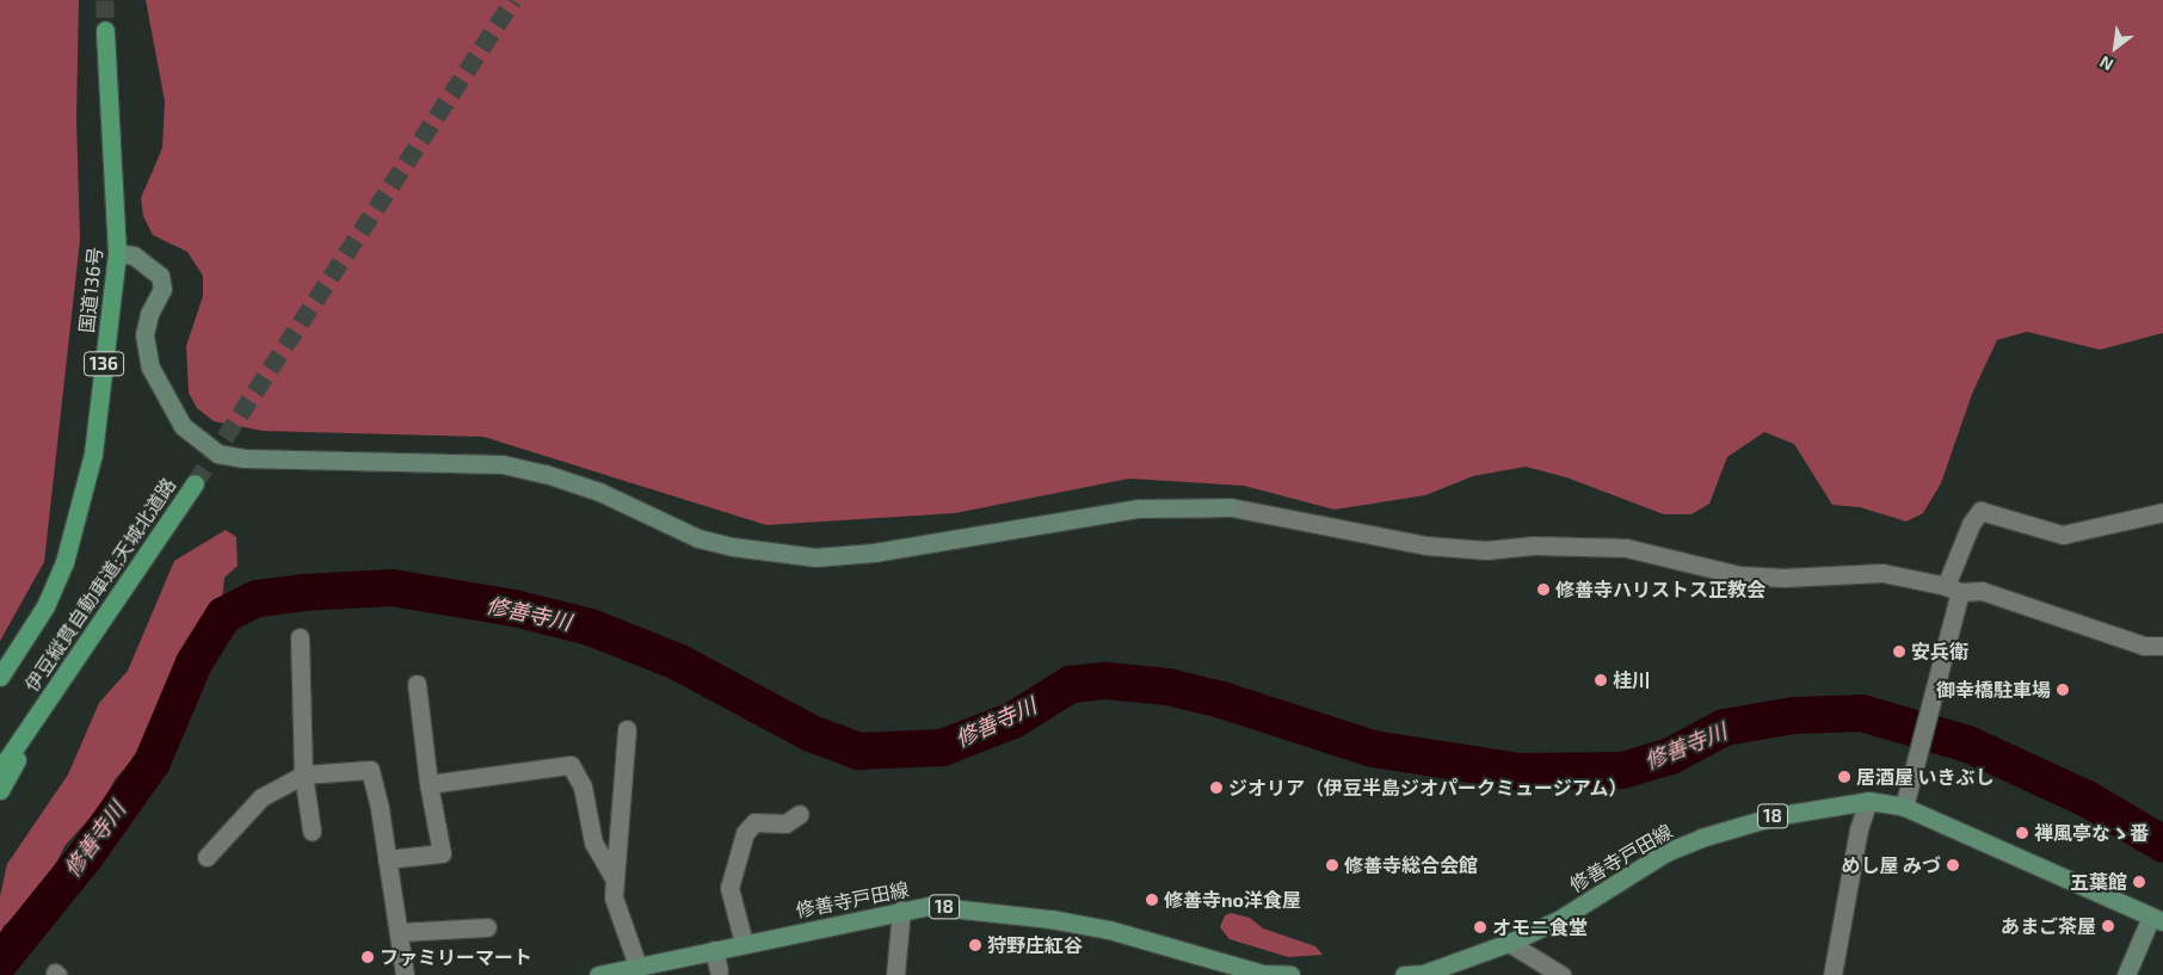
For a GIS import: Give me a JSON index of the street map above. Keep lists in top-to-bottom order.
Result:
{
  "streets": {
    "highway": ["国道136号", "136", "伊豆縦貫自動車道;天城北道路"],
    "main road": ["18", "修善寺戸田線"]
  },
  "water": ["修善寺川"],
  "places": [
    "修善寺ハリストス正教会",
    "安兵衛",
    "桂川",
    "御幸橋駐車場",
    "居酒屋 いきぶし",
    "ジオリア（伊豆半島ジオパークミュージアム）",
    "禅風亭なゝ番",
    "修善寺総合会館",
    "めし屋 みづ",
    "五葉館",
    "修善寺no洋食屋",
    "あまご茶屋",
    "オモニ食堂",
    "狩野庄紅谷",
    "ファミリーマート"
  ],
  "north": "bottom left"
}
